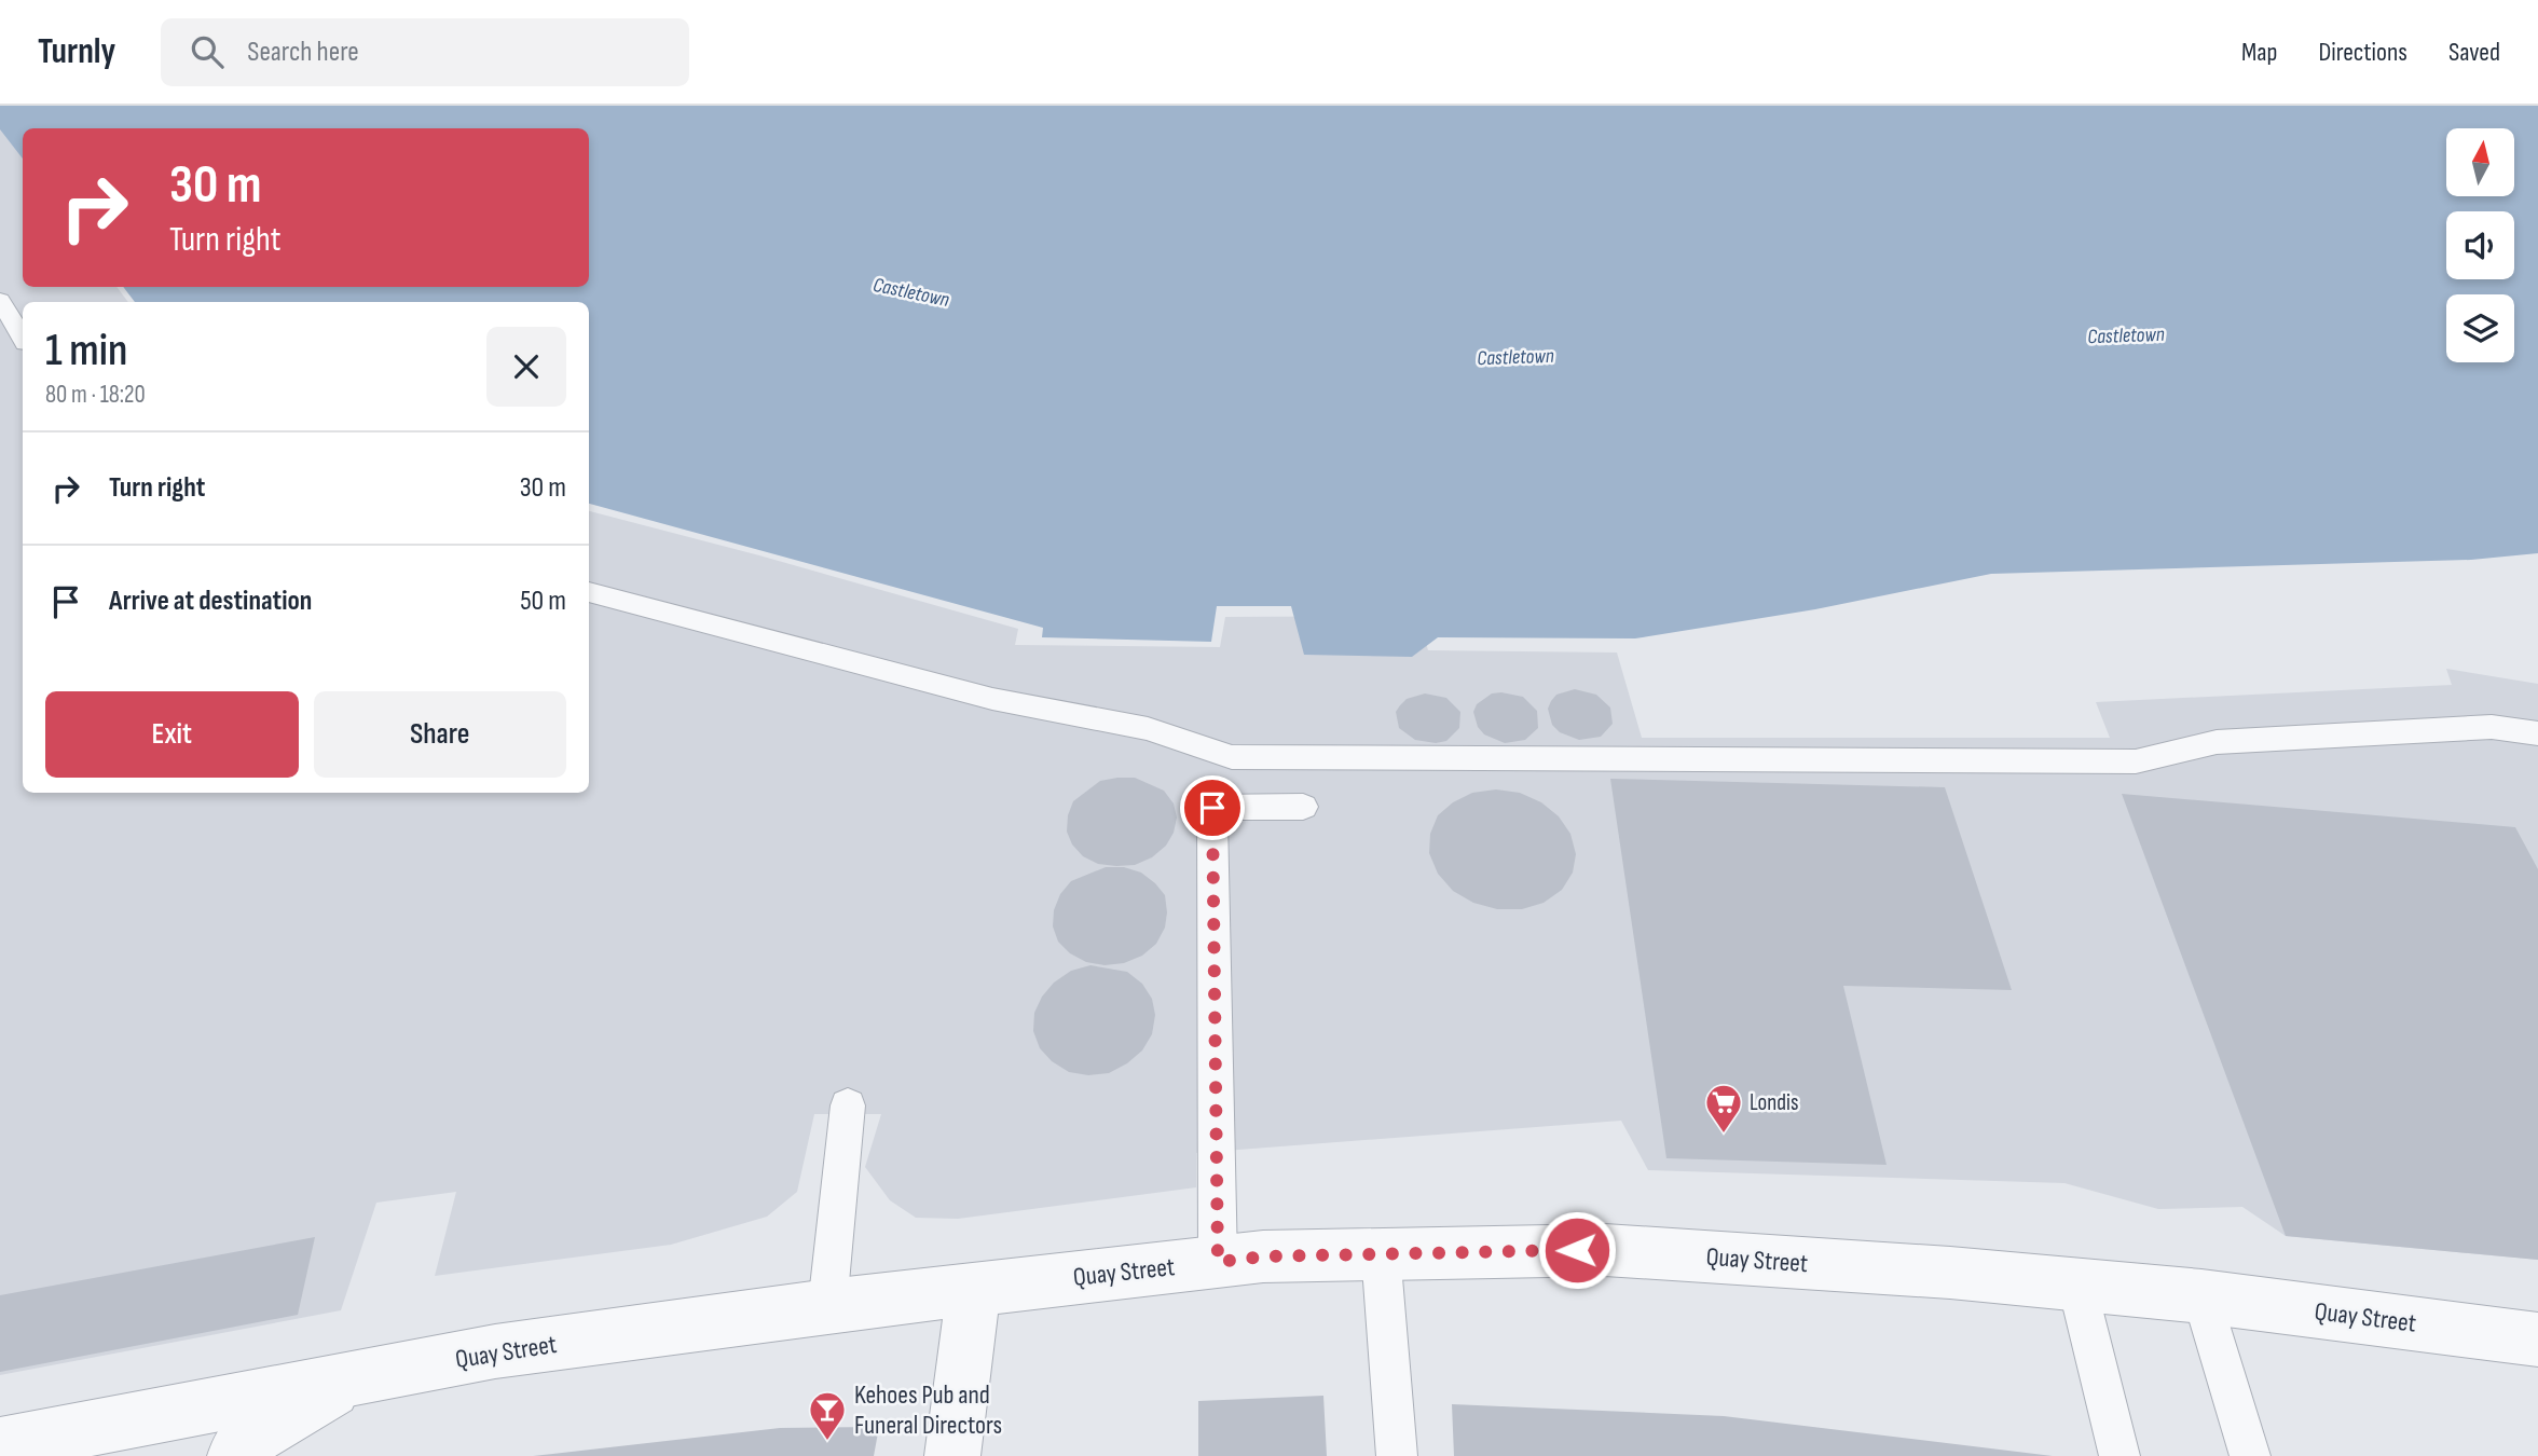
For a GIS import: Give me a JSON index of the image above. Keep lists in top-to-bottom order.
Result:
{
  "streets": {
    "street": ["Quay Street"]
  },
  "water": ["Castletown"],
  "places": {
    "supermarket": ["Londis"],
    "bar": ["Kehoes Pub and Funeral Directors"]
  },
  "north": "top",
  "page": {
    "header": "Turnly",
    "search": "Search here",
    "nav": ["Map", "Directions", "Saved"],
    "turn": ["30 m", "Turn right"],
    "heading": ["1 min", "80 m · 18:20"],
    "list": [
      {
        "name": "Turn right",
        "value": "30 m"
      },
      {
        "name": "Arrive at destination",
        "value": "50 m"
      }
    ],
    "buttons": ["Exit", "Share"]
  }
}
